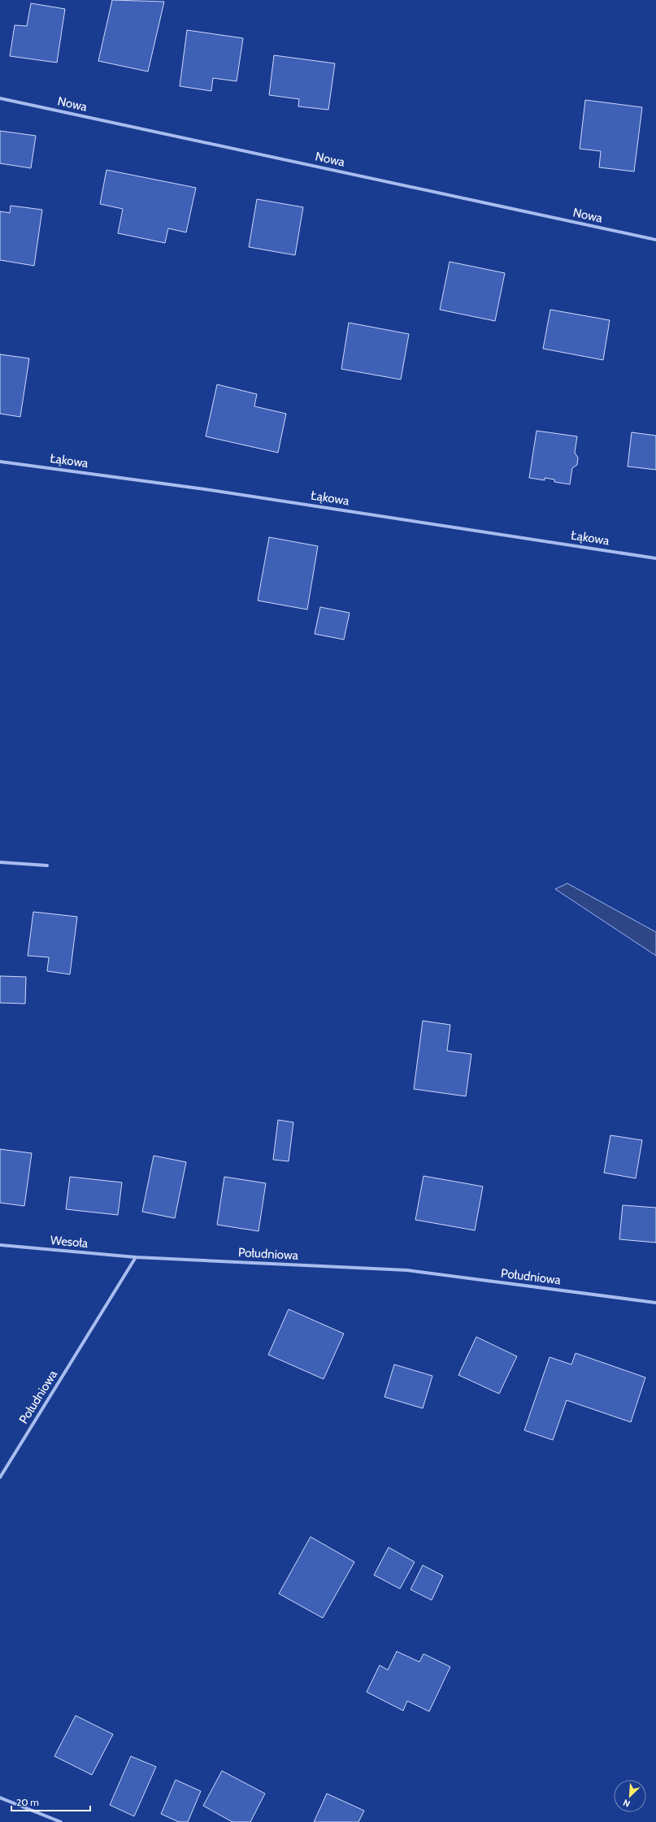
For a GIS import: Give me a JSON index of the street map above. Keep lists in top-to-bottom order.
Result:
{
  "streets": {
    "street": [
      "Nowa",
      "Łąkowa",
      "Wesoła",
      "Południowa"
    ]
  },
  "crossings": [
    ["Wesoła", "Południowa"]
  ],
  "scale_bar": "20 m",
  "north": "bottom left"
}
